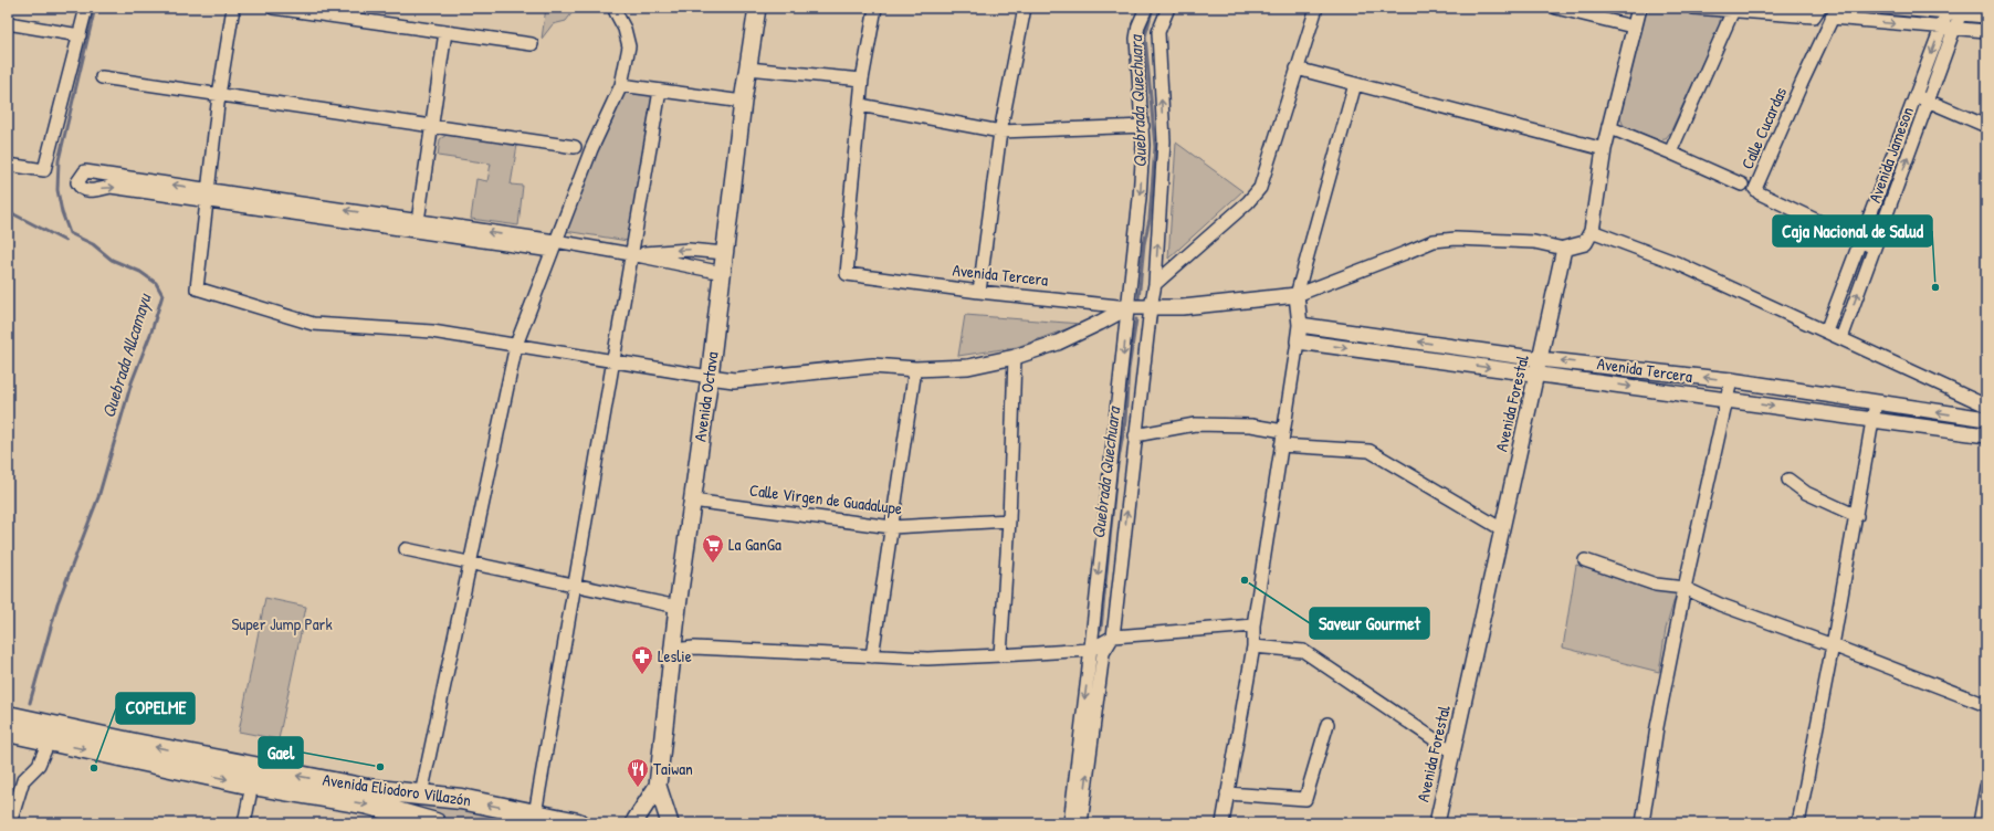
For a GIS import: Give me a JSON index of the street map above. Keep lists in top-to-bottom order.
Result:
{
  "streets": {
    "highway": ["Avenida Eliodoro Villazón"],
    "main road": ["Avenida Octava"],
    "street": [
      "Calle Cucardas",
      "Avenida Jameson",
      "Avenida Tercera",
      "Avenida Forestal",
      "Calle Virgen de Guadalupe"
    ]
  },
  "crossings": [
    ["Calle Cucardas", "Avenida Jameson"],
    ["Avenida Tercera", "Avenida Forestal"],
    ["Avenida Octava", "Calle Virgen de Guadalupe"]
  ],
  "water": ["Quebrada Quechuara", "Quebrada Allcamayu"],
  "parks": ["Super Jump Park"],
  "places": {
    "other": [
      "Caja Nacional de Salud",
      "Saveur Gourmet",
      "Gael",
      "COPELME"
    ],
    "supermarket": ["La GanGa"],
    "pharmacy": ["Leslie"],
    "restaurant": ["Taiwan"]
  }
}
